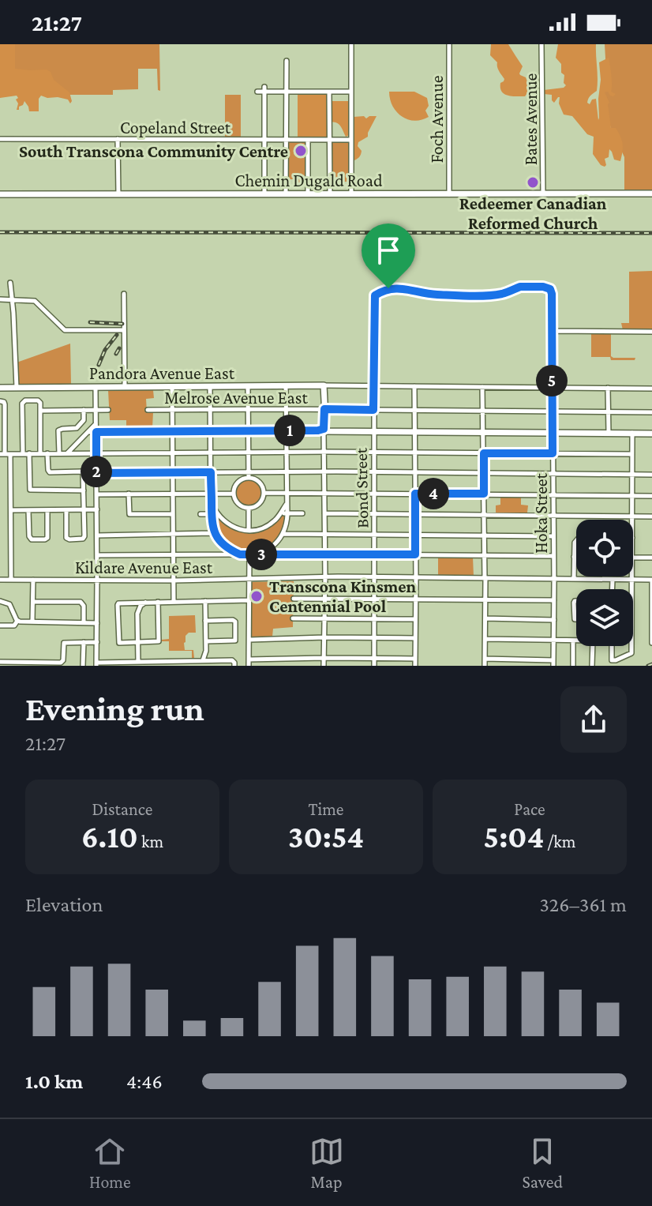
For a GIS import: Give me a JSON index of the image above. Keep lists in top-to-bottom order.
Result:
{
  "streets": {
    "main road": ["Chemin Dugald Road", "Pandora Avenue East"],
    "street": [
      "Foch Avenue",
      "Bates Avenue",
      "Copeland Street",
      "Melrose Avenue East",
      "Bond Street",
      "Hoka Street",
      "Kildare Avenue East"
    ]
  },
  "crossings": [
    ["Foch Avenue", "Chemin Dugald Road"],
    ["Bates Avenue", "Chemin Dugald Road"],
    ["Melrose Avenue East", "Bond Street"],
    ["Melrose Avenue East", "Hoka Street"],
    ["Bond Street", "Hoka Street"],
    ["Bond Street", "Kildare Avenue East"],
    ["Hoka Street", "Kildare Avenue East"]
  ],
  "places": ["South Transcona Community Centre", "Redeemer Canadian Reformed Church", "Transcona Kinsmen Centennial Pool"],
  "page": {
    "status": "21:27",
    "pins": [
      "5",
      "1",
      "2",
      "4",
      "3"
    ],
    "heading": ["Evening run", "21:27"],
    "stats": [
      ["Distance", "6.10 km"],
      ["Time", "30:54"],
      ["Pace", "5:04 /km"]
    ],
    "chart": ["Elevation", "326–361 m"],
    "list": [
      {
        "name": "1.0 km",
        "note": "4:46"
      }
    ],
    "tabs": ["Home", "Map", "Saved"]
  }
}
